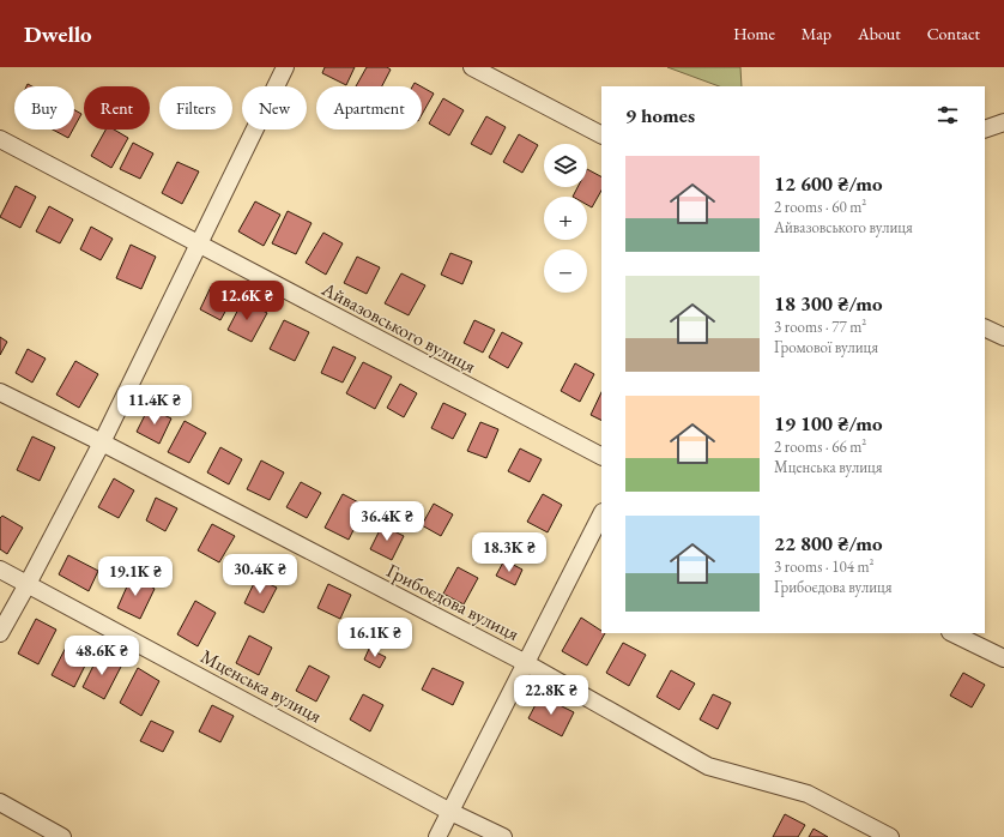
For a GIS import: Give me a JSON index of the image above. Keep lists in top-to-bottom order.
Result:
{
  "streets": {
    "street": ["Айвазовського вулиця", "Грибоєдова вулиця", "Мценська вулиця"]
  },
  "page": {
    "header": "Dwello",
    "nav": [
      "Home",
      "Map",
      "About",
      "Contact"
    ],
    "chip": [
      "Buy",
      "Rent",
      "Filters",
      "New",
      "Apartment"
    ],
    "heading": "9 homes",
    "map_buttons": ["+", "−"],
    "list": [
      {
        "name": "12 600 ₴/mo",
        "note": "2 rooms · 60 m² · Айвазовського вулиця"
      },
      {
        "name": "18 300 ₴/mo",
        "note": "3 rooms · 77 m² · Громової вулиця"
      },
      {
        "name": "19 100 ₴/mo",
        "note": "2 rooms · 66 m² · Мценська вулиця"
      },
      {
        "name": "22 800 ₴/mo",
        "note": "3 rooms · 104 m² · Грибоєдова вулиця"
      }
    ],
    "price": [
      "12.6K ₴",
      "11.4K ₴",
      "36.4K ₴",
      "18.3K ₴",
      "30.4K ₴",
      "19.1K ₴",
      "16.1K ₴",
      "48.6K ₴",
      "22.8K ₴"
    ]
  }
}
